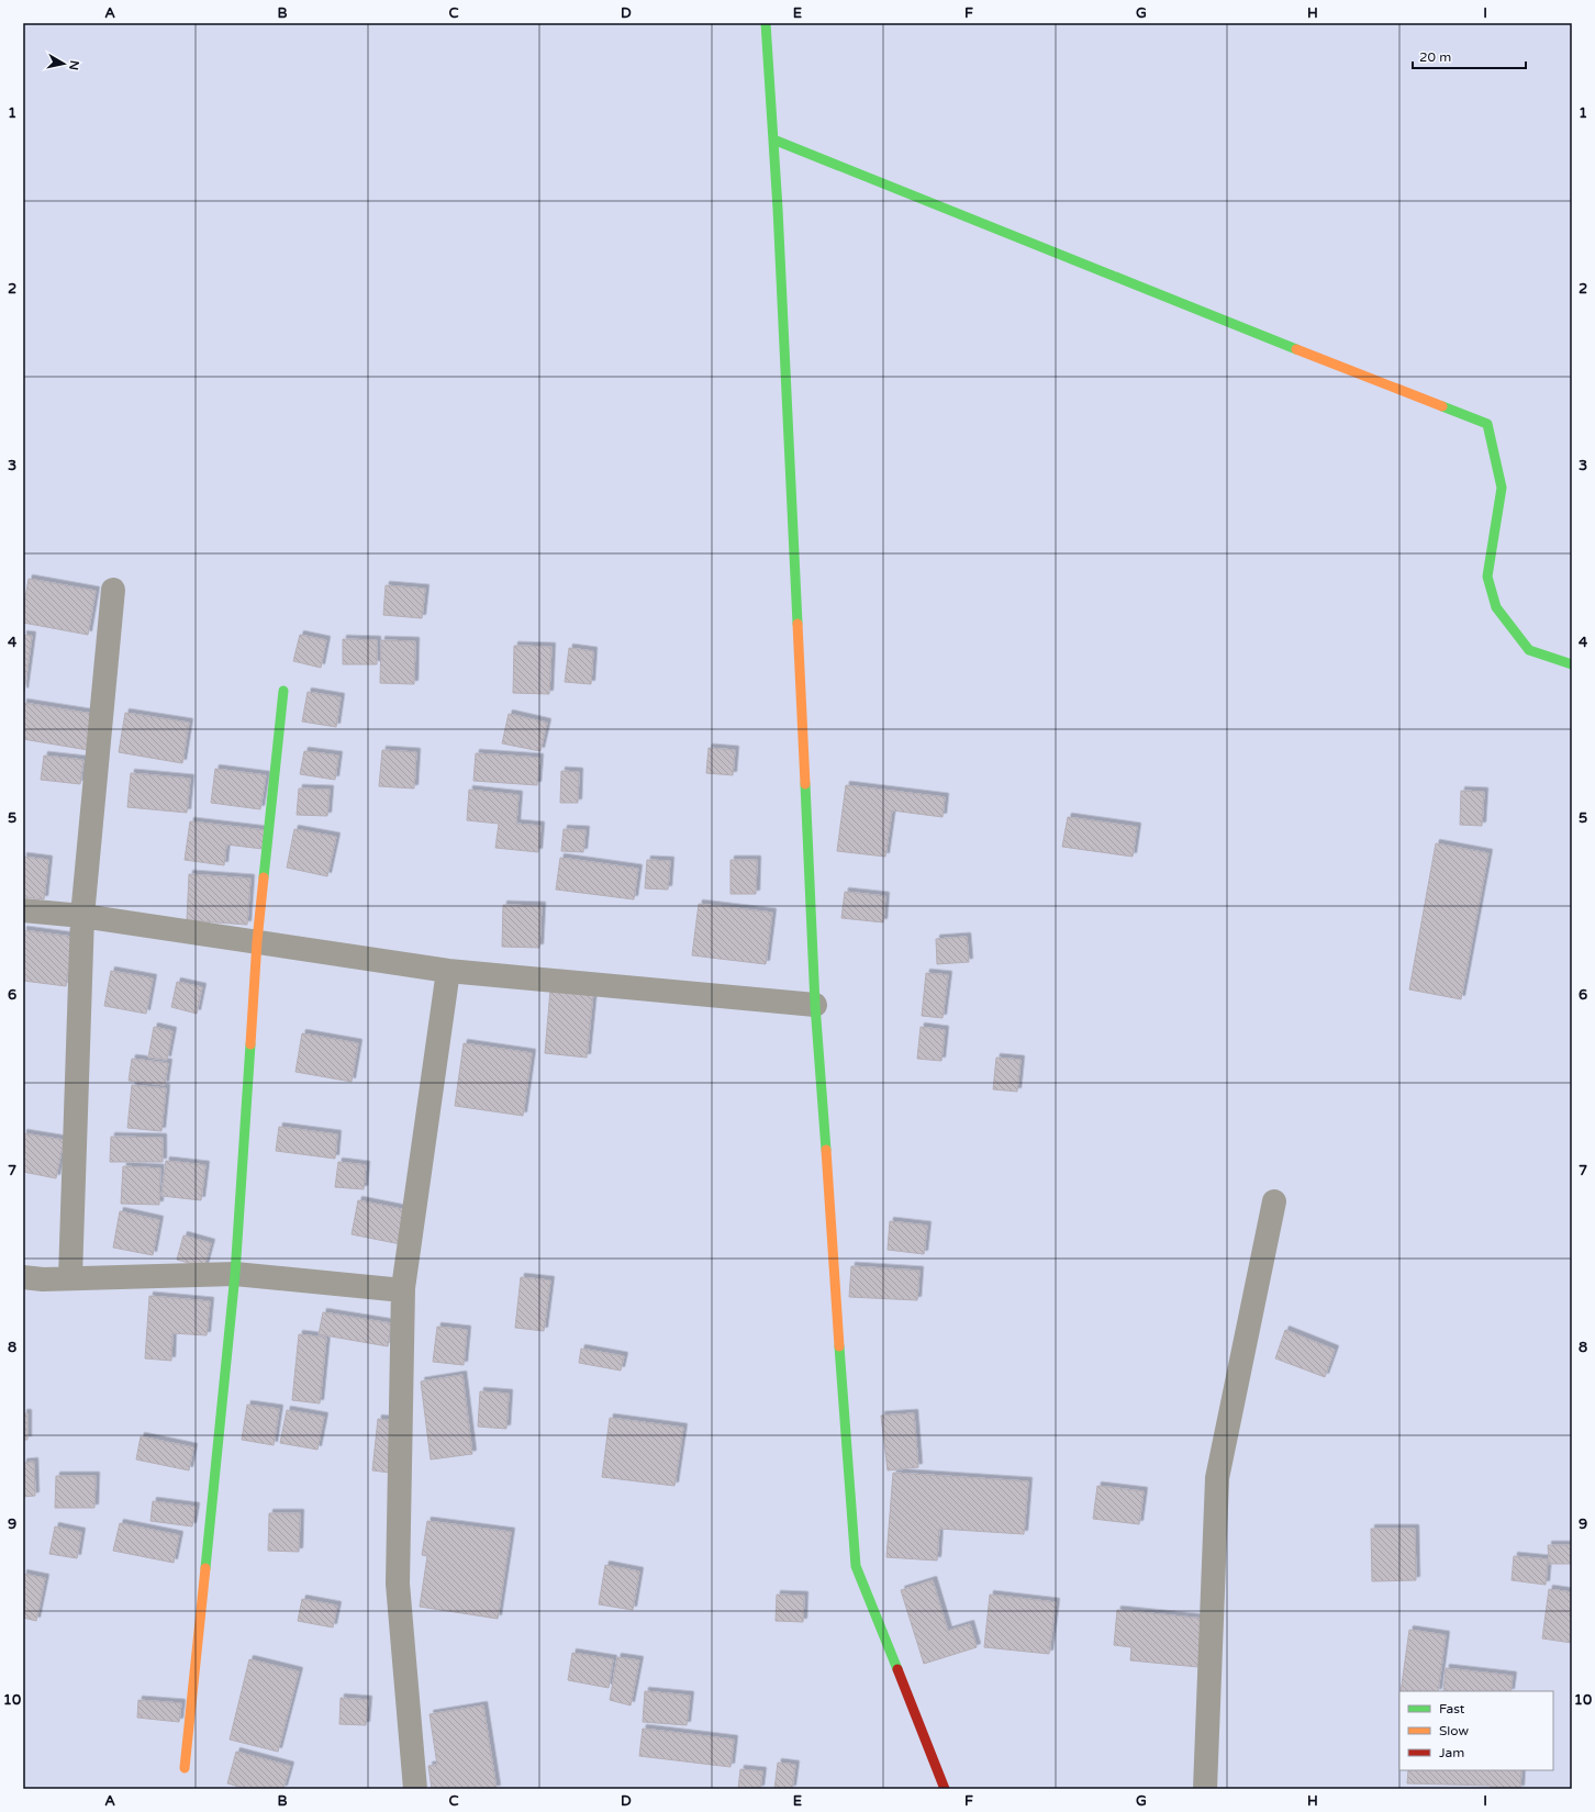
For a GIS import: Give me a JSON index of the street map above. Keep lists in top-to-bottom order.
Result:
{
  "legend": ["Fast", "Slow", "Jam"],
  "scale_bar": "20 m",
  "north": "right",
  "grid": {
    "columns": [
      "A",
      "B",
      "C",
      "D",
      "E",
      "F",
      "G",
      "H",
      "I"
    ],
    "rows": [
      "1",
      "2",
      "3",
      "4",
      "5",
      "6",
      "7",
      "8",
      "9",
      "10"
    ]
  }
}
